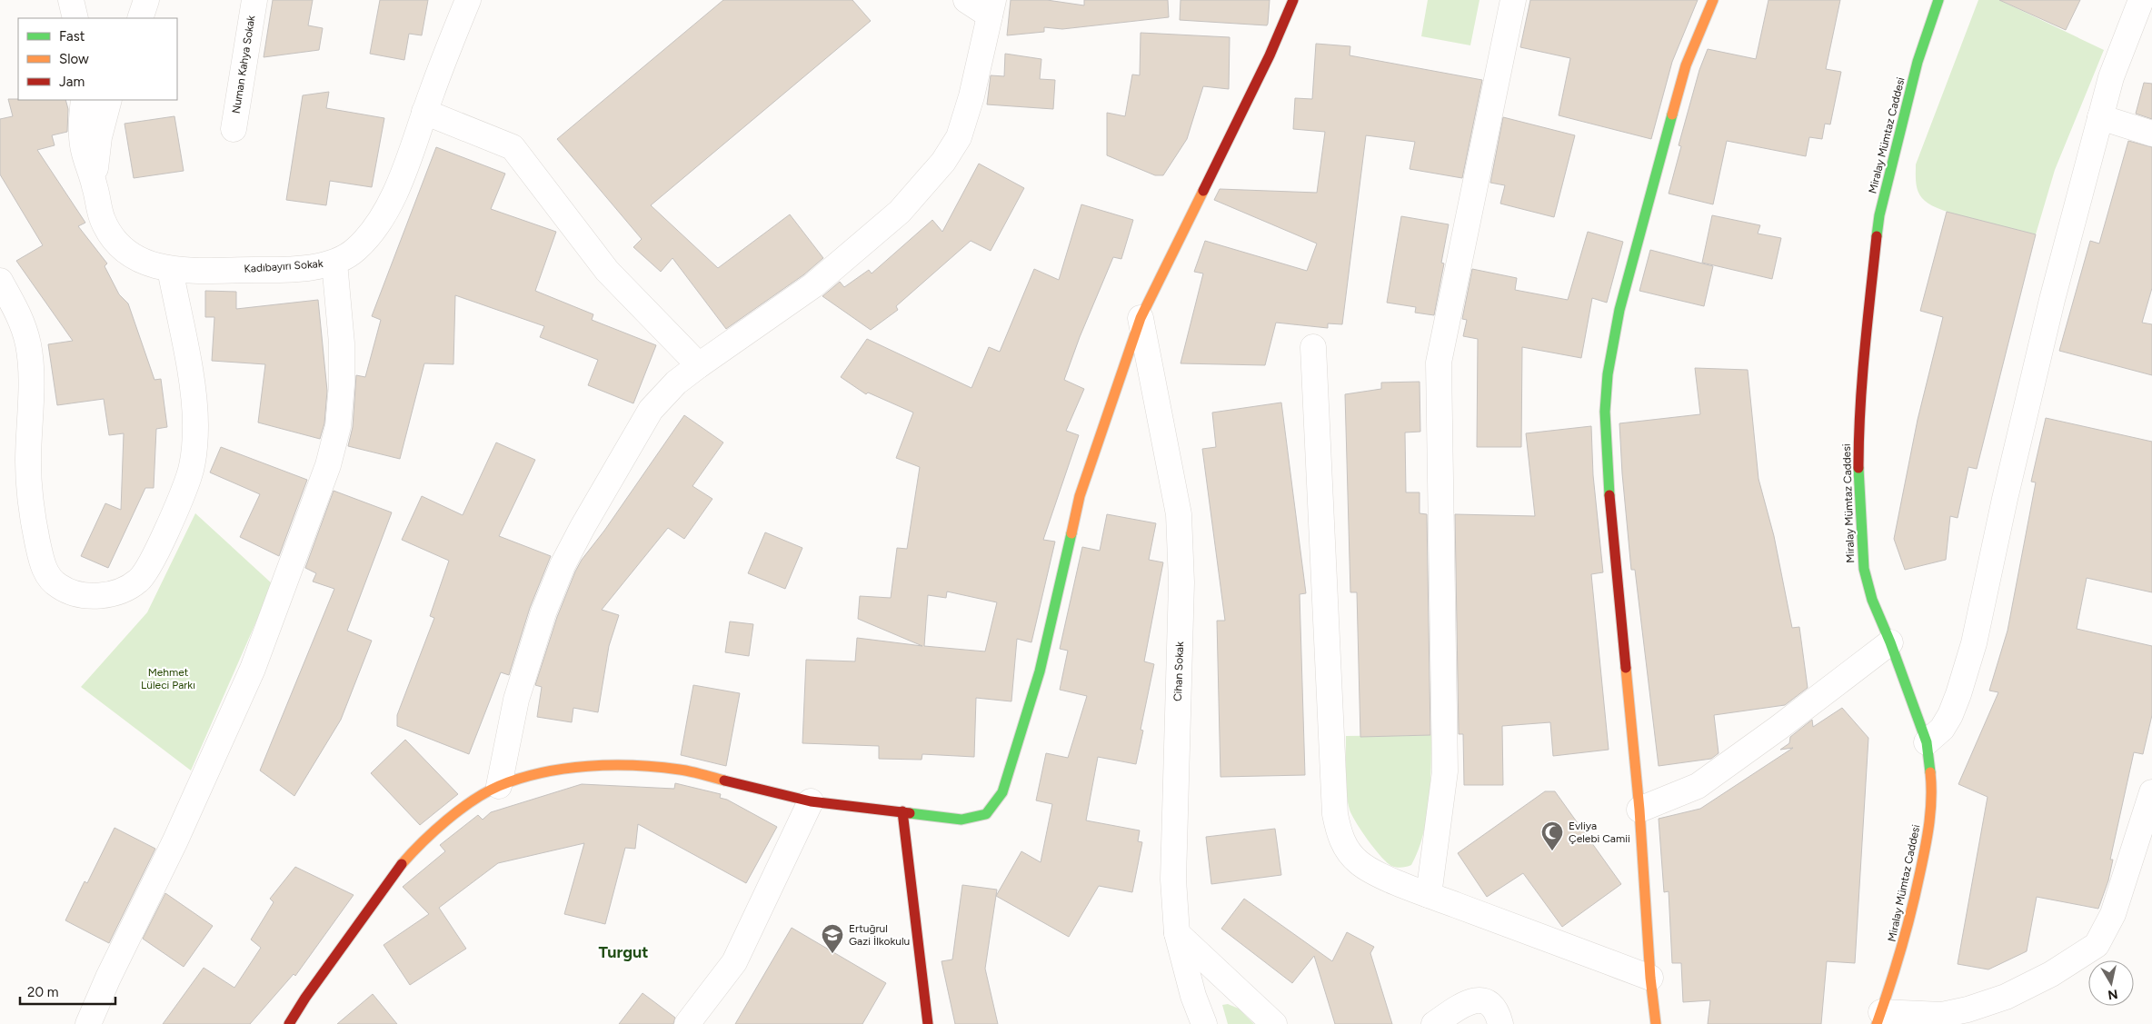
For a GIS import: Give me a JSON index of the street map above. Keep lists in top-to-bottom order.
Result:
{
  "streets": {
    "main road": ["Miralay Mümtaz Caddesi"],
    "street": ["Numan Kahya Sokak", "Kadıbayırı Sokak", "Cihan Sokak"]
  },
  "districts": ["Turgut"],
  "parks": ["Mehmet Lüleci Parkı"],
  "places": {
    "mosque": ["Evliya Çelebi Camii"],
    "school or university": ["Ertuğrul Gazi İlkokulu"]
  },
  "legend": ["Fast", "Slow", "Jam"],
  "scale_bar": "20 m",
  "north": "bottom"
}
